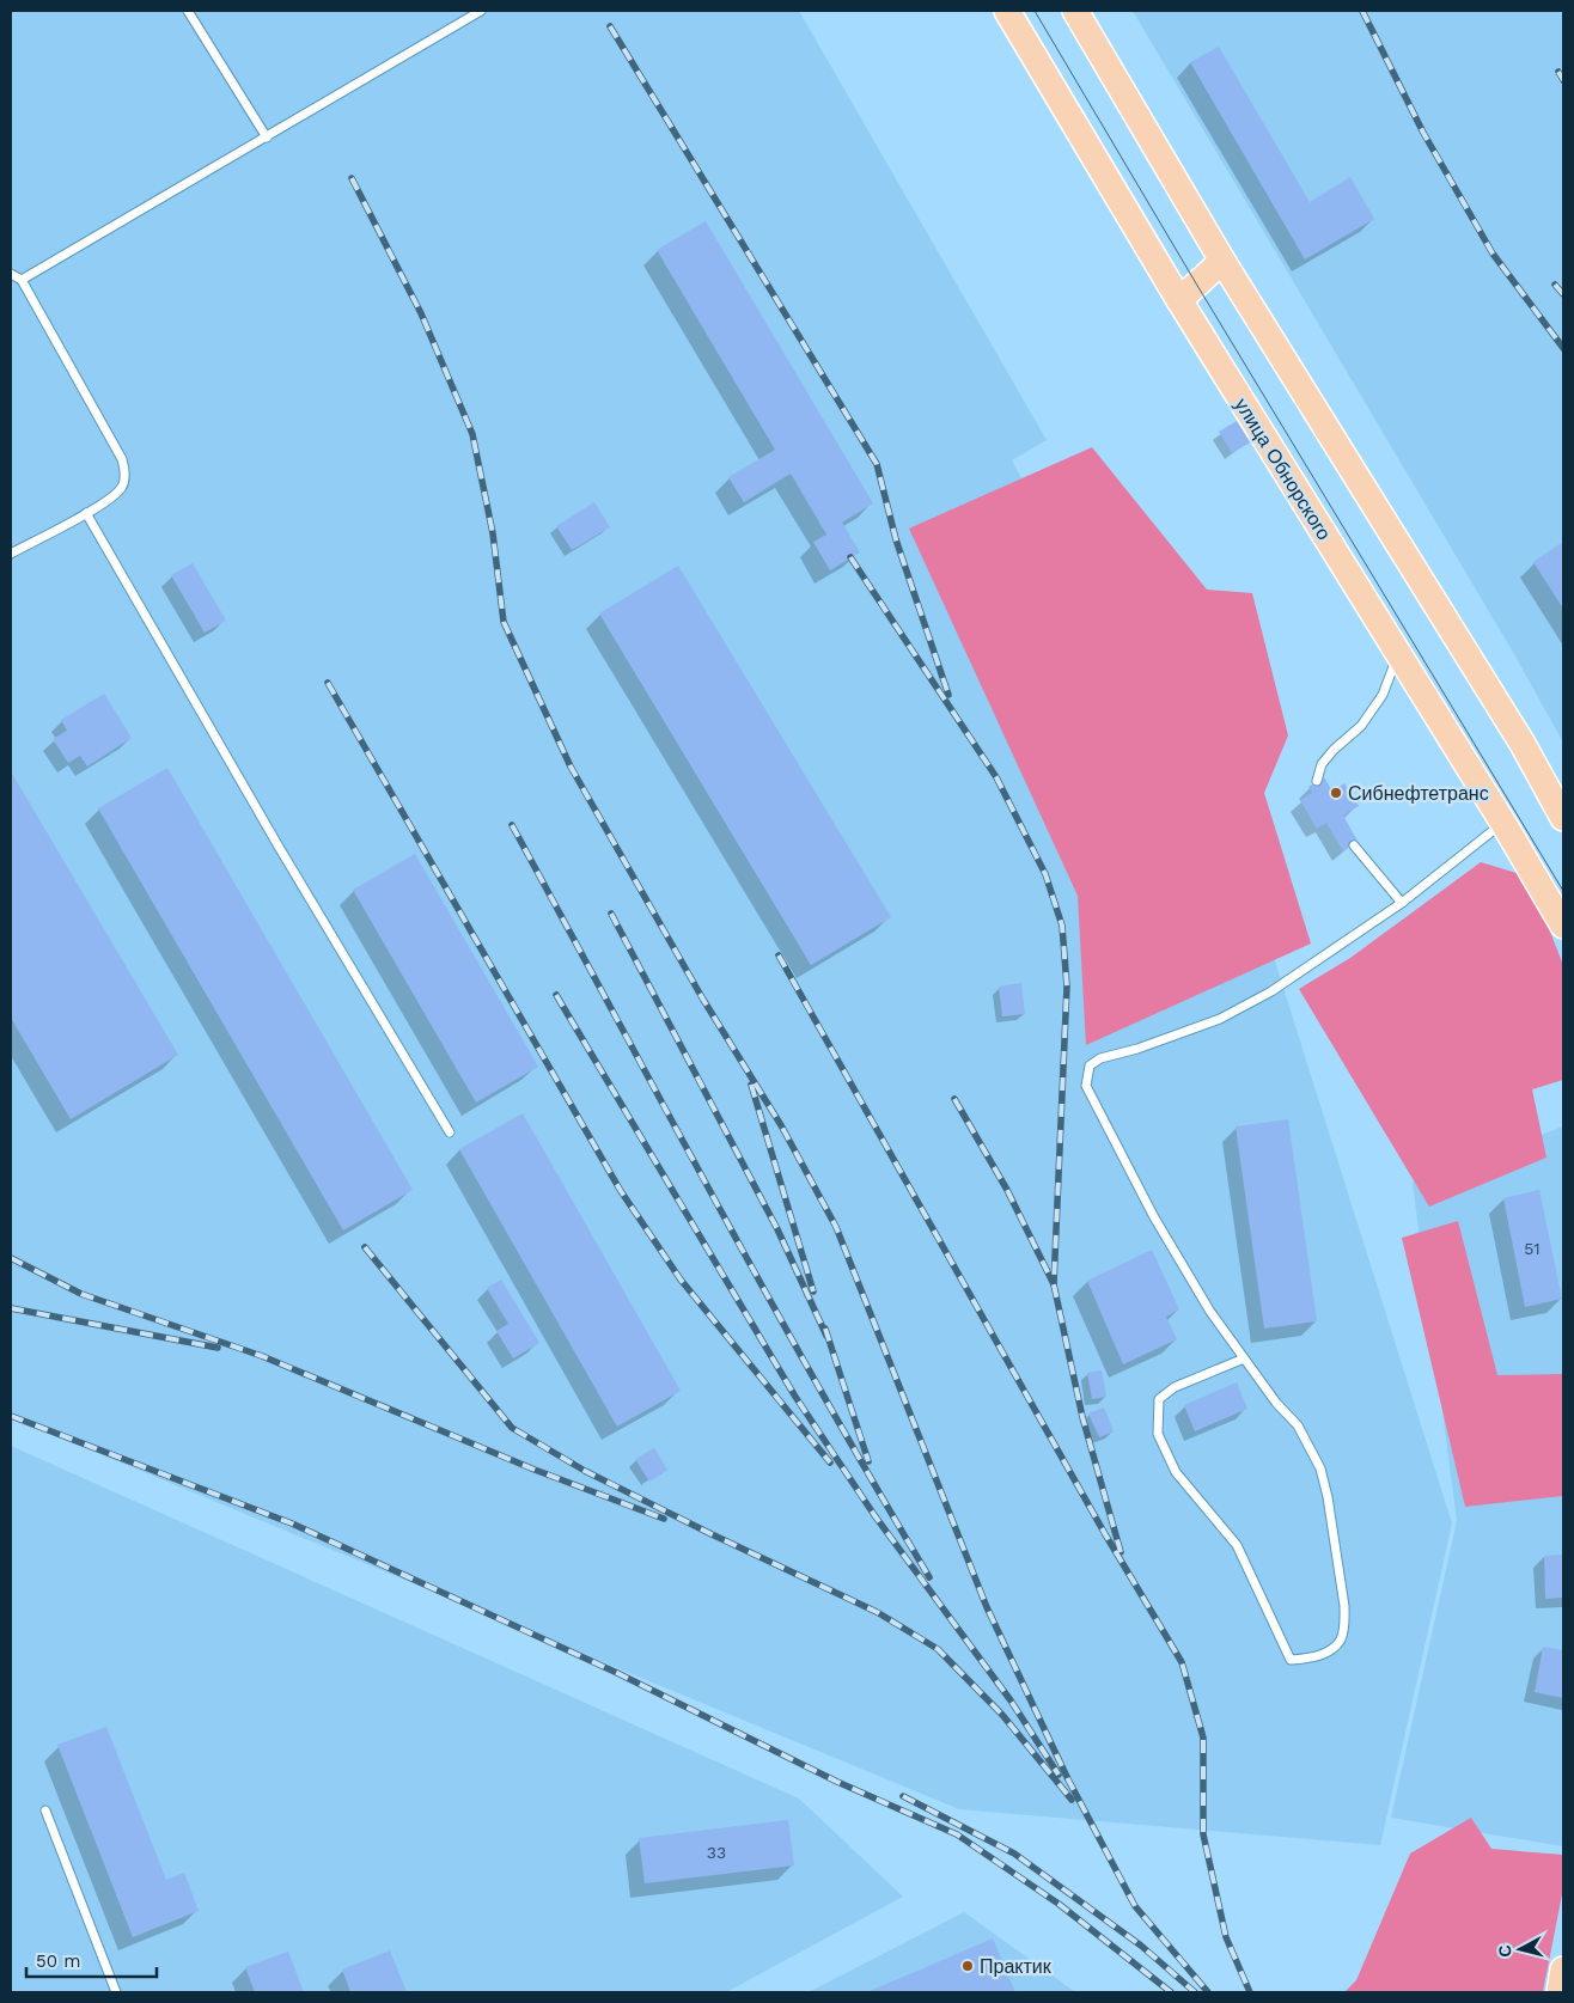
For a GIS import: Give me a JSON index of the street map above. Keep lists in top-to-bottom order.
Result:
{
  "streets": {
    "main road": ["улица Обнорского"]
  },
  "places": ["Сибнефтетранс", "Практик"],
  "house_numbers": ["51", "33"],
  "scale_bar": "50 m",
  "north": "left"
}
